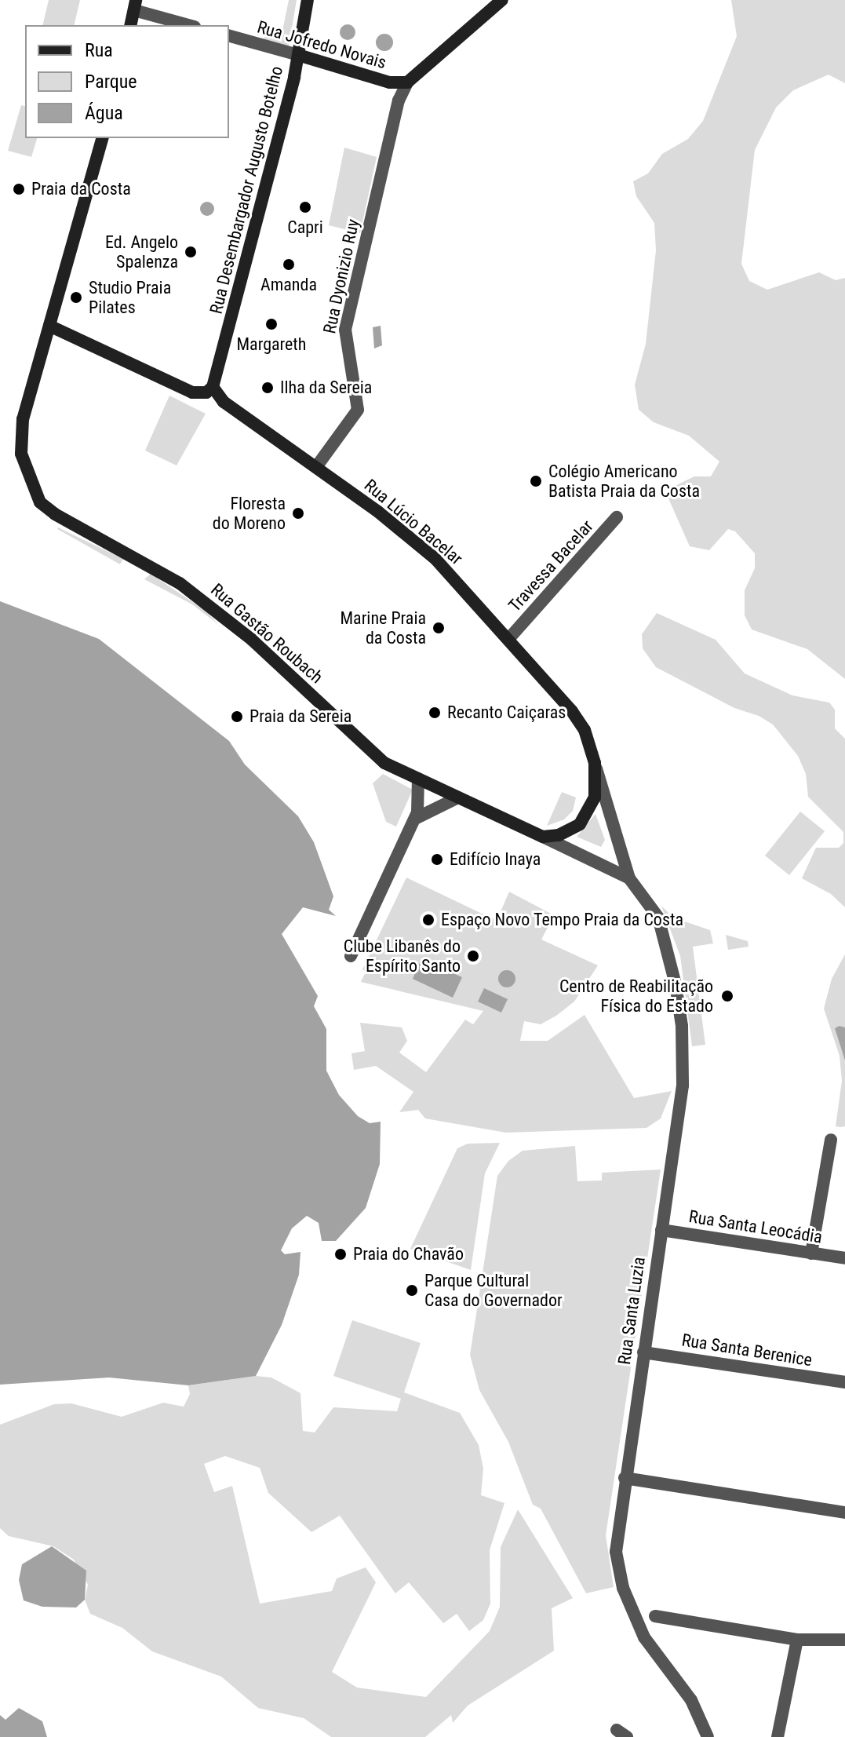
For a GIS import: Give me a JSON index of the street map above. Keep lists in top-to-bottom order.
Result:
{
  "streets": {
    "street": [
      "Rua Jofredo Novais",
      "Rua Desembargador Augusto Botelho",
      "Rua Dyonizio Ruy",
      "Rua Lúcio Bacelar",
      "Travessa Bacelar",
      "Rua Gastão Roubach",
      "Rua Santa Leocádia",
      "Rua Santa Luzia",
      "Rua Santa Berenice"
    ]
  },
  "crossings": [
    ["Rua Jofredo Novais", "Rua Desembargador Augusto Botelho"],
    ["Rua Jofredo Novais", "Rua Dyonizio Ruy"],
    ["Rua Desembargador Augusto Botelho", "Rua Lúcio Bacelar"],
    ["Rua Dyonizio Ruy", "Rua Lúcio Bacelar"],
    ["Rua Lúcio Bacelar", "Travessa Bacelar"],
    ["Rua Lúcio Bacelar", "Rua Gastão Roubach"],
    ["Rua Lúcio Bacelar", "Rua Santa Luzia"],
    ["Rua Gastão Roubach", "Rua Santa Luzia"],
    ["Rua Santa Leocádia", "Rua Santa Luzia"],
    ["Rua Santa Luzia", "Rua Santa Berenice"]
  ],
  "places": [
    "Praia da Costa",
    "Capri",
    "Ed. Angelo Spalenza",
    "Amanda",
    "Studio Praia Pilates",
    "Margareth",
    "Ilha da Sereia",
    "Colégio Americano Batista Praia da Costa",
    "Floresta do Moreno",
    "Marine Praia da Costa",
    "Recanto Caiçaras",
    "Praia da Sereia",
    "Edifício Inaya",
    "Espaço Novo Tempo Praia da Costa",
    "Clube Libanês do Espírito Santo",
    "Centro de Reabilitação Física do Estado",
    "Praia do Chavão",
    "Parque Cultural Casa do Governador"
  ],
  "legend": ["Rua", "Parque", "Água"]
}
